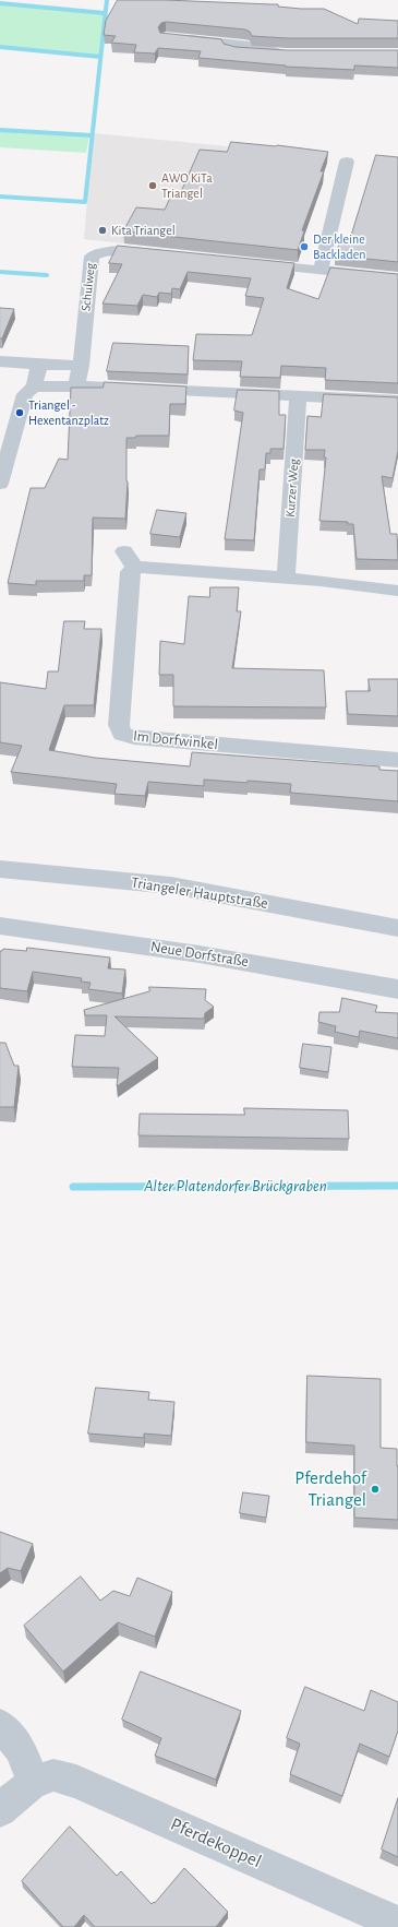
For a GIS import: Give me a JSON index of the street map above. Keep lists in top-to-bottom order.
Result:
{
  "streets": {
    "street": [
      "Schulweg",
      "Kurzer Weg",
      "Im Dorfwinkel",
      "Triangeler Hauptstraße",
      "Neue Dorfstraße",
      "Pferdekoppel"
    ]
  },
  "water": ["Alter Platendorfer Brückgraben"],
  "places": [
    "AWO KiTa Triangel",
    "Kita Triangel",
    "Der kleine Backladen",
    "Triangel - Hexentanzplatz",
    "Pferdehof Triangel"
  ]
}
